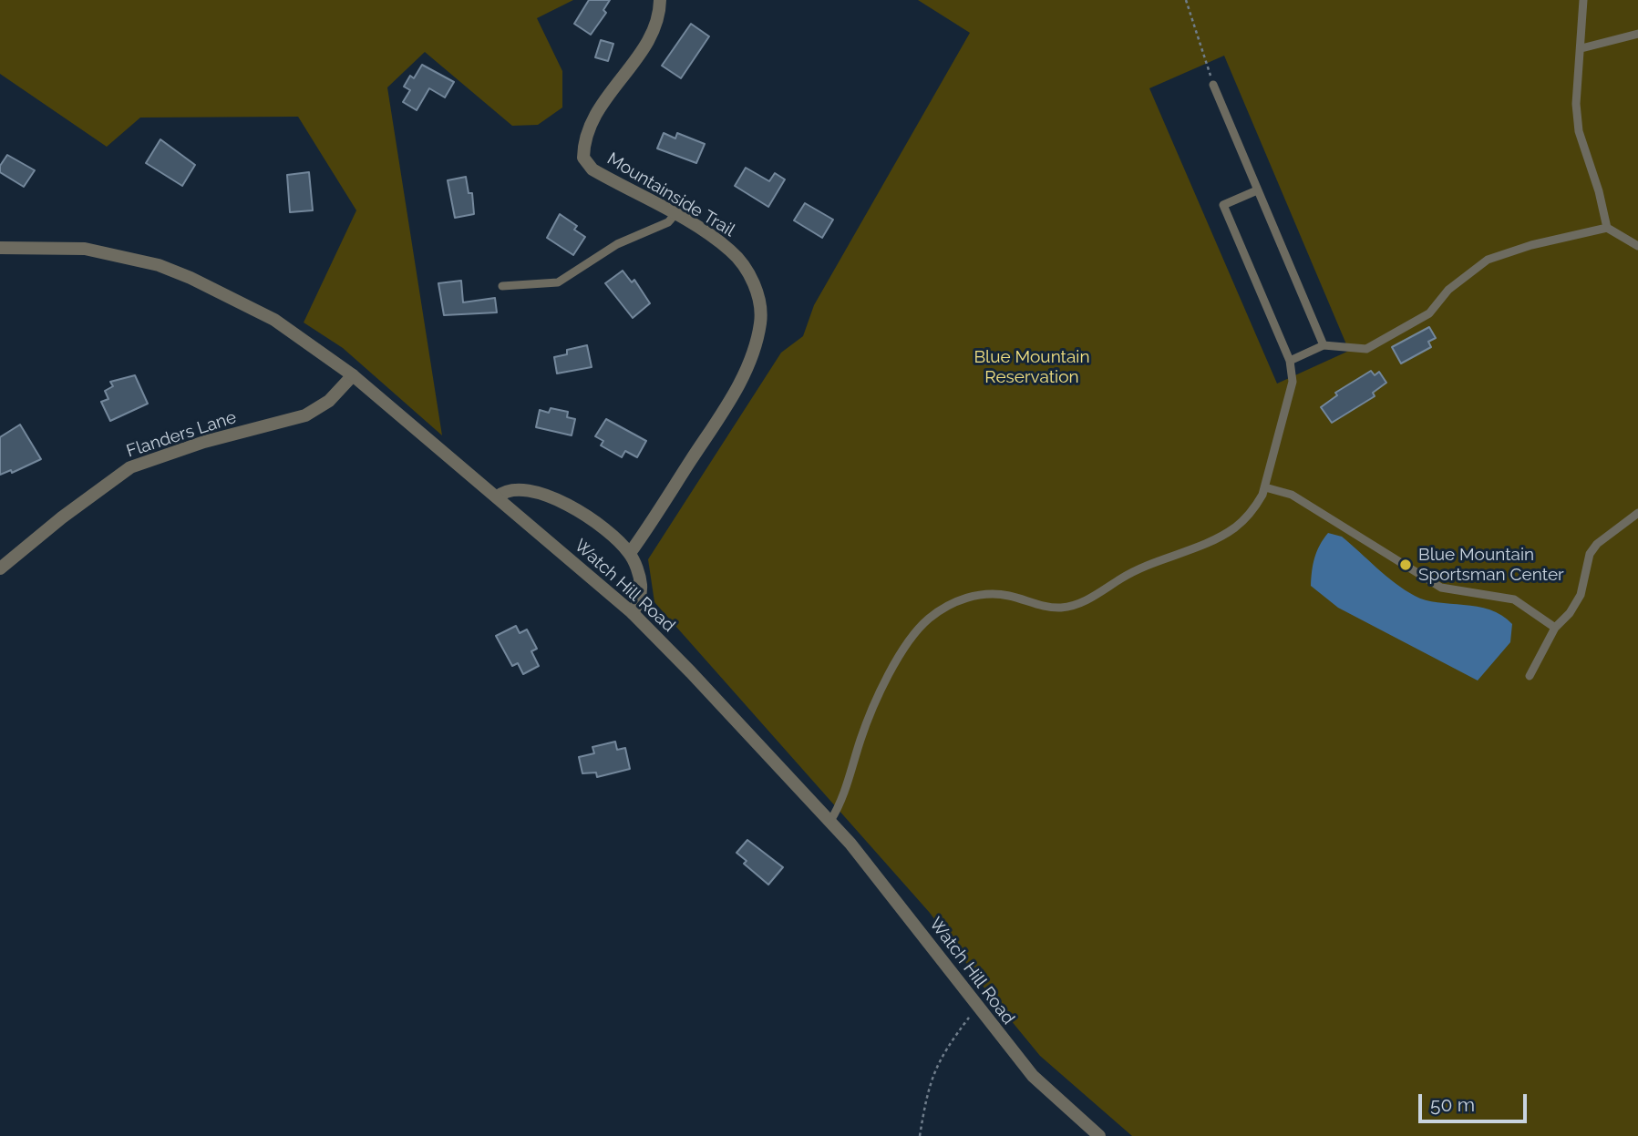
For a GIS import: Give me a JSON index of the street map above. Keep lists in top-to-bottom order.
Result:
{
  "streets": {
    "street": ["Mountainside Trail", "Flanders Lane", "Watch Hill Road"]
  },
  "crossings": [
    ["Flanders Lane", "Watch Hill Road"]
  ],
  "parks": ["Blue Mountain Reservation"],
  "places": ["Blue Mountain Sportsman Center"],
  "scale_bar": "50 m"
}
